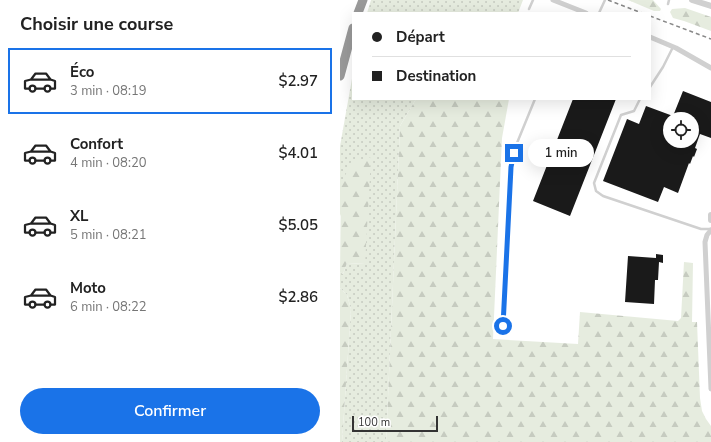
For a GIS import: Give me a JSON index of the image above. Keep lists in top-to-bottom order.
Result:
{
  "scale_bar": "100 m",
  "page": {
    "heading": "Choisir une course",
    "banner": ["Départ", "Destination"],
    "list": [
      {
        "name": "Éco",
        "note": "3 min · 08:19",
        "value": "$2.97"
      },
      {
        "name": "Confort",
        "note": "4 min · 08:20",
        "value": "$4.01"
      },
      {
        "name": "XL",
        "note": "5 min · 08:21",
        "value": "$5.05"
      },
      {
        "name": "Moto",
        "note": "6 min · 08:22",
        "value": "$2.86"
      }
    ],
    "bubble": "1 min",
    "buttons": "Confirmer",
    "scale": "100 m"
  }
}
